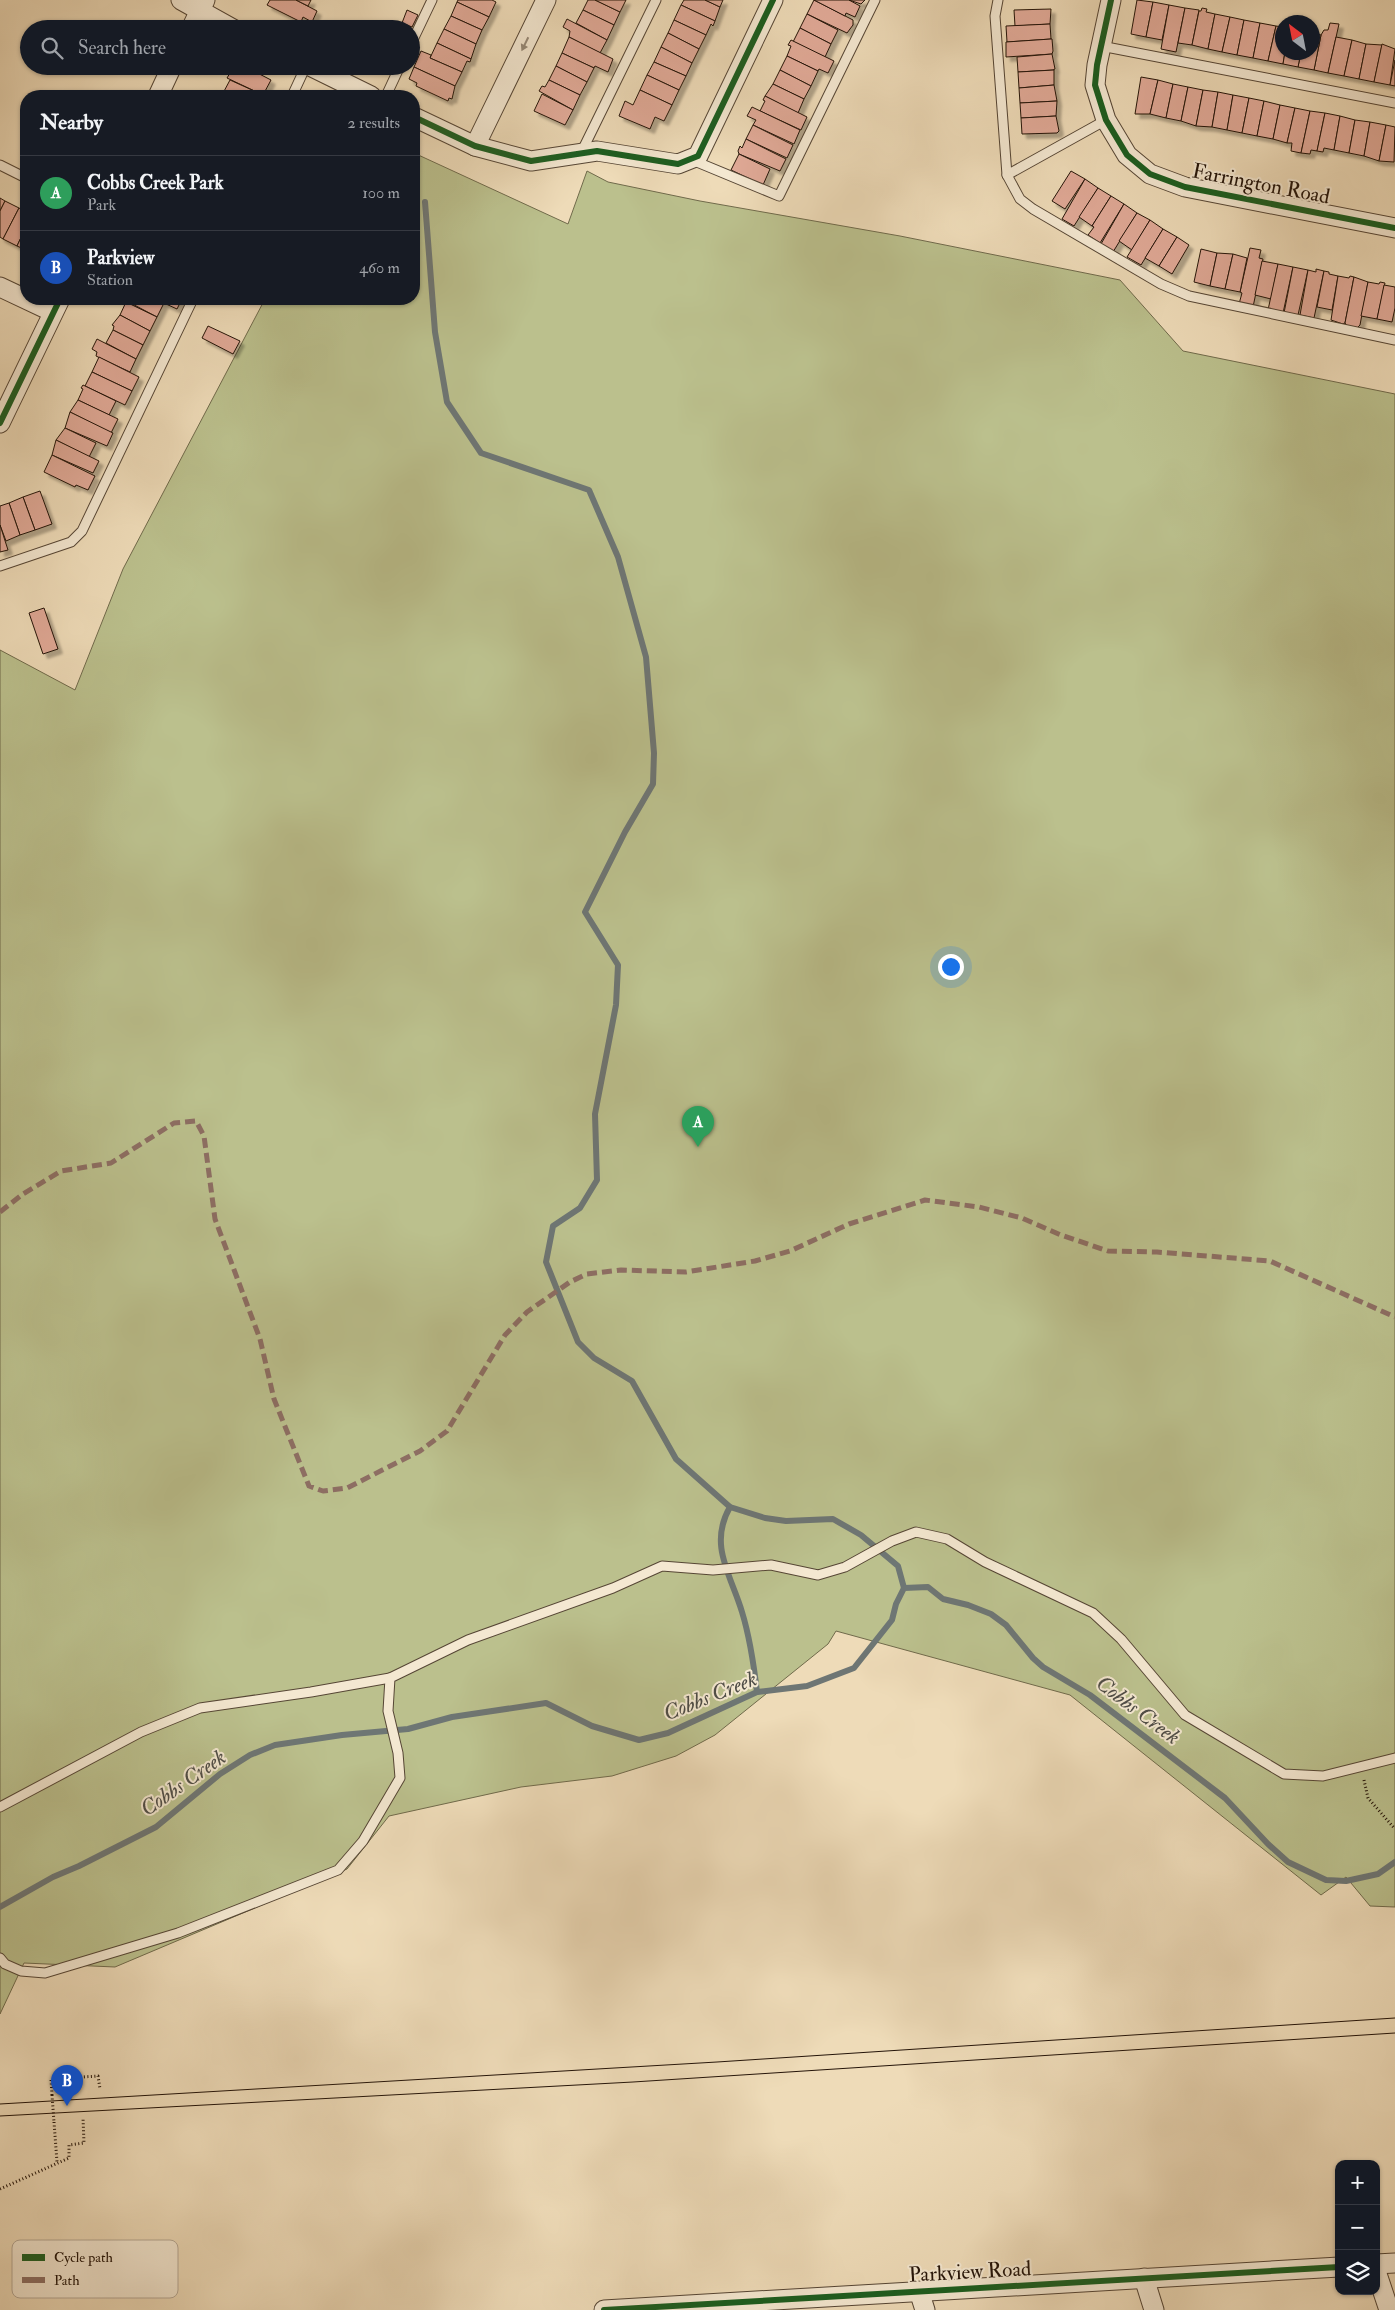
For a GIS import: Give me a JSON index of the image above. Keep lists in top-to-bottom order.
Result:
{
  "streets": {
    "street": ["Farrington Road", "Parkview Road"]
  },
  "water": ["Cobbs Creek"],
  "legend": ["Cycle path", "Path"],
  "north": "top left",
  "page": {
    "search": "Search here",
    "heading": ["Nearby", "2 results"],
    "list": [
      {
        "mark": "A",
        "name": "Cobbs Creek Park",
        "note": "Park",
        "value": "100 m"
      },
      {
        "mark": "B",
        "name": "Parkview",
        "note": "Station",
        "value": "460 m"
      }
    ],
    "pins": ["A", "B"],
    "map_buttons": ["+", "−"]
  }
}
